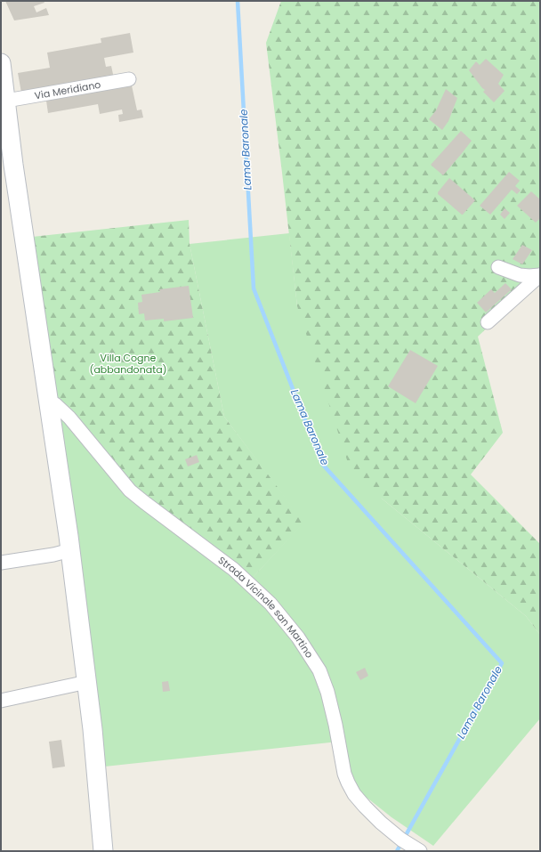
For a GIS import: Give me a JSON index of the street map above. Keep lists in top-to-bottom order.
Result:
{
  "streets": {
    "street": ["Via Meridiano", "Strada Vicinale san Martino"]
  },
  "water": ["Lama Baronale"],
  "parks": ["Villa Cogne (abbandonata)"]
}
